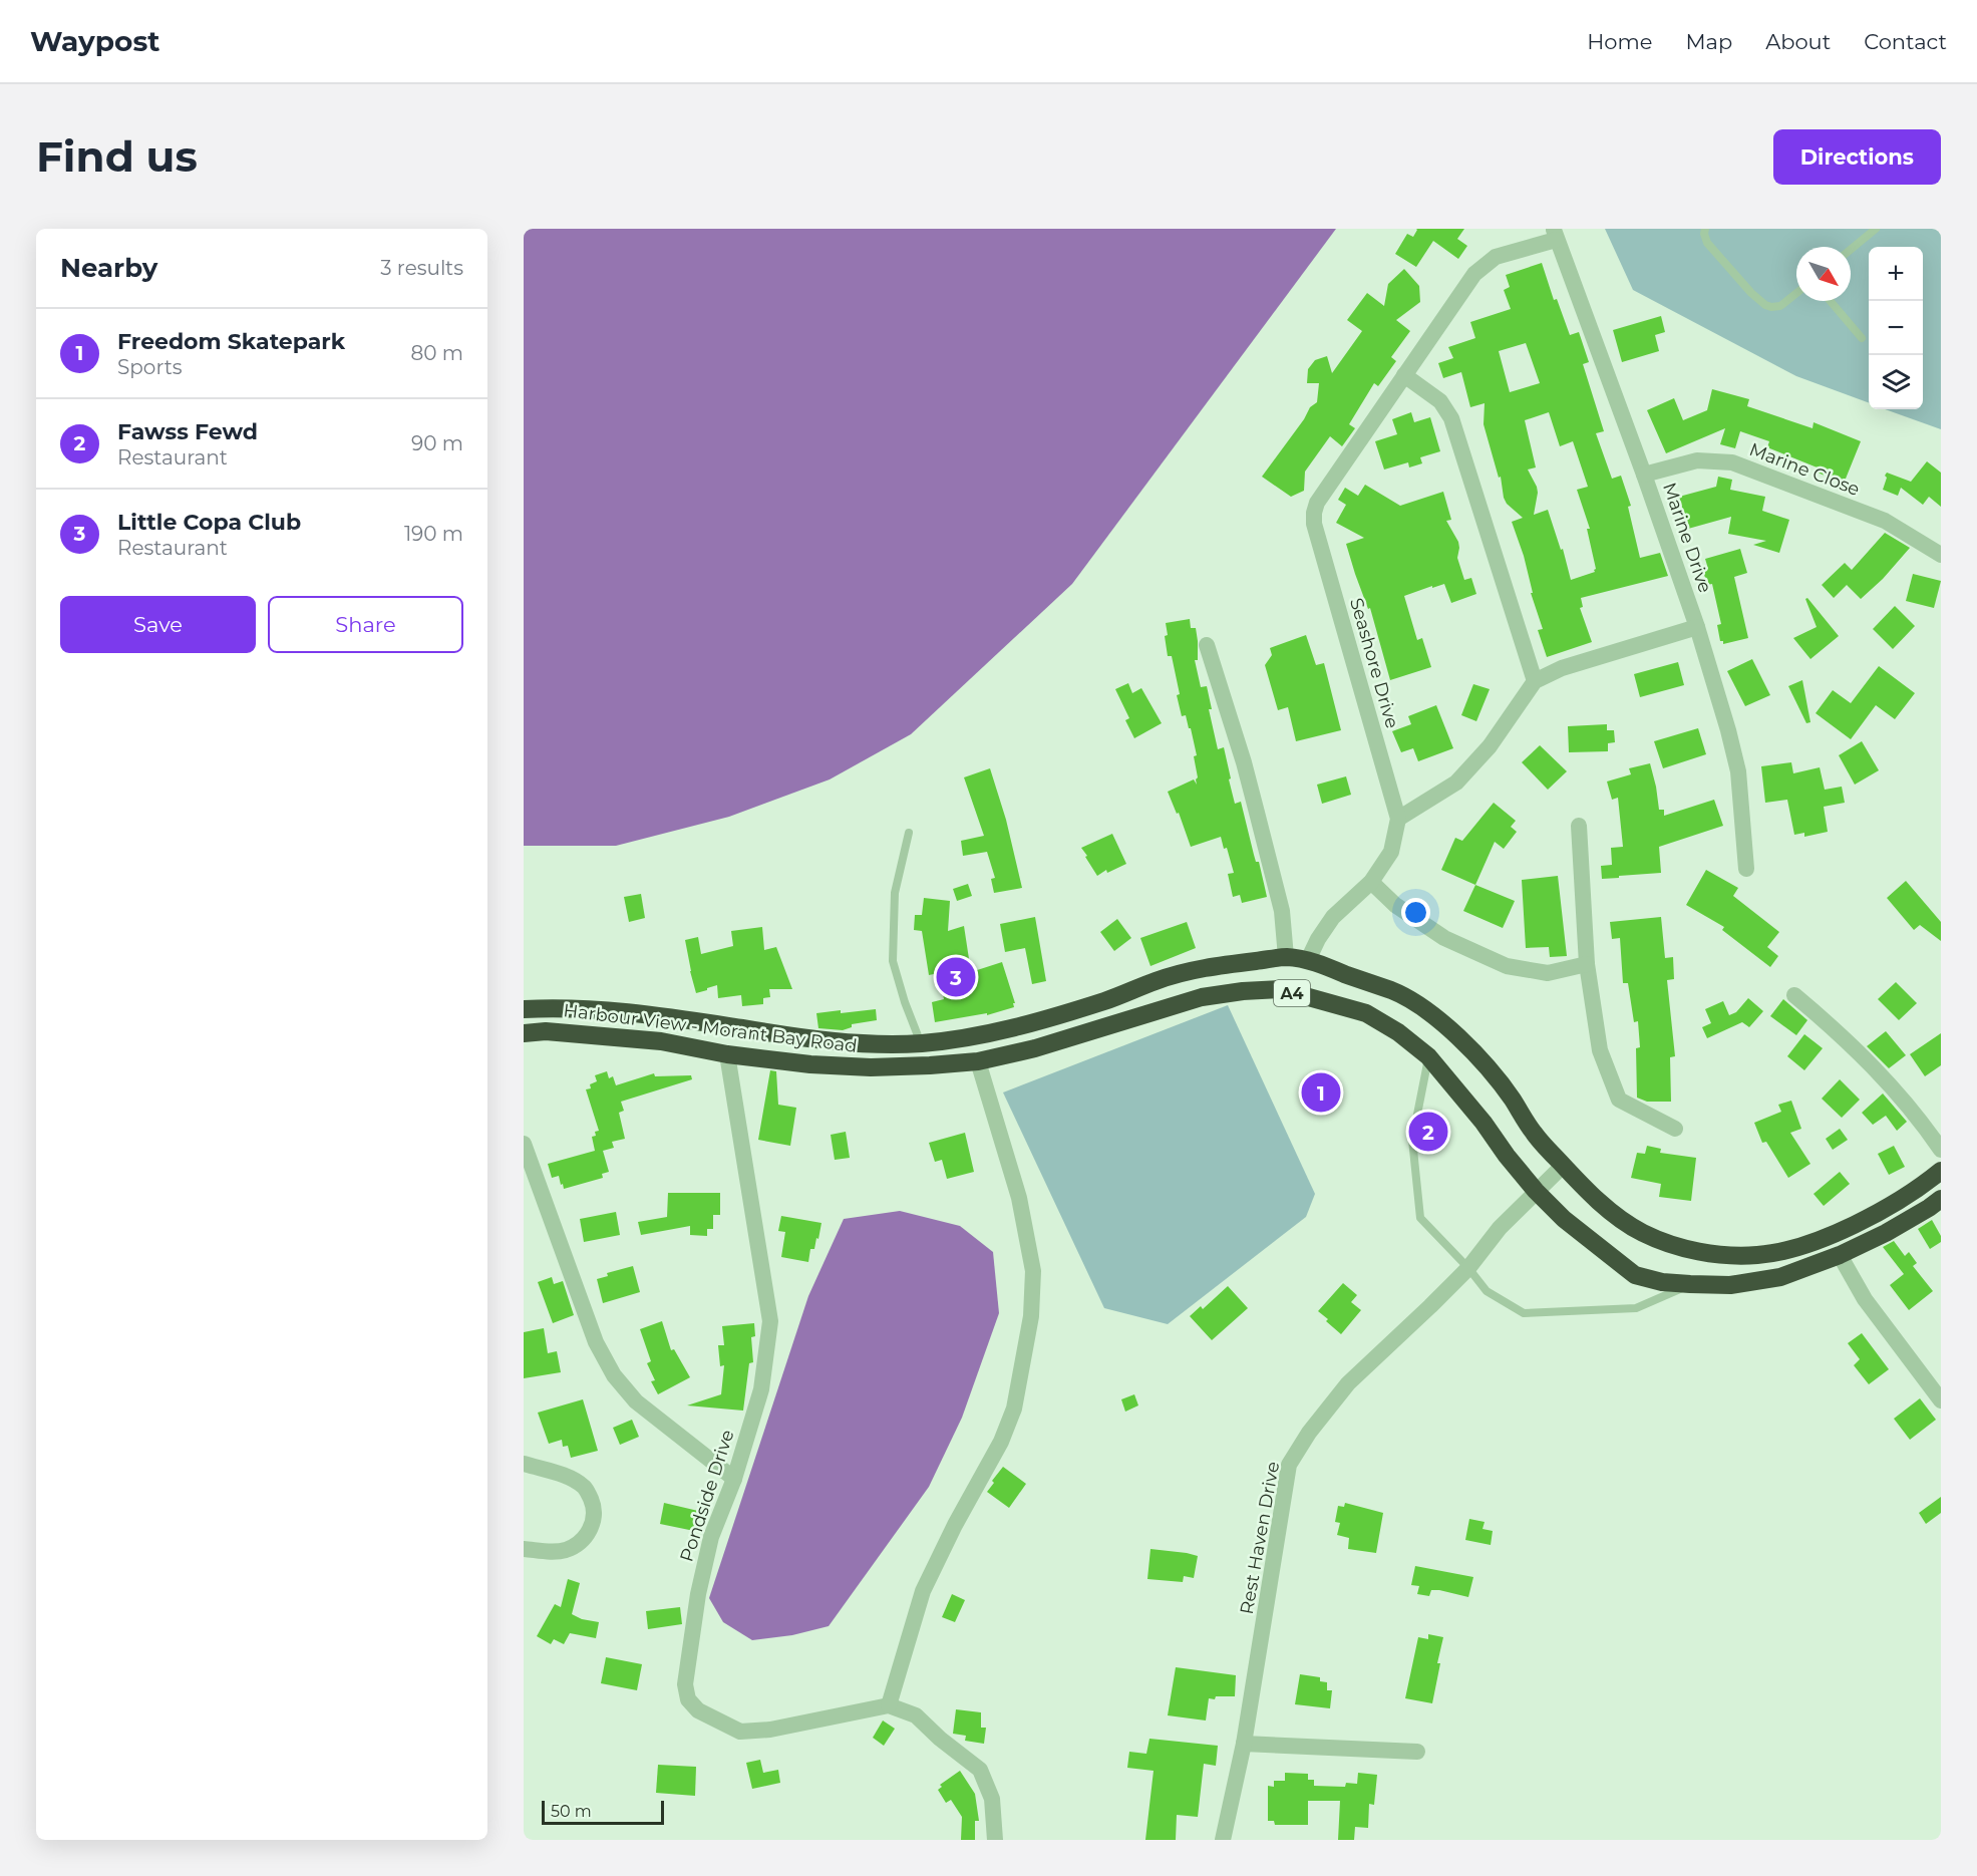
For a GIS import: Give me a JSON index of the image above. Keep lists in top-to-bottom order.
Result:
{
  "streets": {
    "highway": ["A4", "Harbour View - Morant Bay Road"],
    "street": [
      "Marine Close",
      "Marine Drive",
      "Seashore Drive",
      "Pondside Drive",
      "Rest Haven Drive"
    ]
  },
  "crossings": [
    ["Marine Close", "Marine Drive"],
    ["Marine Drive", "Seashore Drive"],
    ["Seashore Drive", "Harbour View - Morant Bay Road"],
    ["Harbour View - Morant Bay Road", "Pondside Drive"],
    ["Harbour View - Morant Bay Road", "Rest Haven Drive"]
  ],
  "scale_bar": "50 m",
  "north": "bottom right",
  "page": {
    "header": "Waypost",
    "nav": [
      "Home",
      "Map",
      "About",
      "Contact"
    ],
    "buttons": [
      "Directions",
      ["Save", "Share"]
    ],
    "title": "Find us",
    "heading": ["Nearby", "3 results"],
    "map_buttons": ["+", "−"],
    "list": [
      {
        "mark": "1",
        "name": "Freedom Skatepark",
        "note": "Sports",
        "value": "80 m"
      },
      {
        "mark": "2",
        "name": "Fawss Fewd",
        "note": "Restaurant",
        "value": "90 m"
      },
      {
        "mark": "3",
        "name": "Little Copa Club",
        "note": "Restaurant",
        "value": "190 m"
      }
    ],
    "pins": ["3", "1", "2"],
    "scale": "50 m"
  }
}
